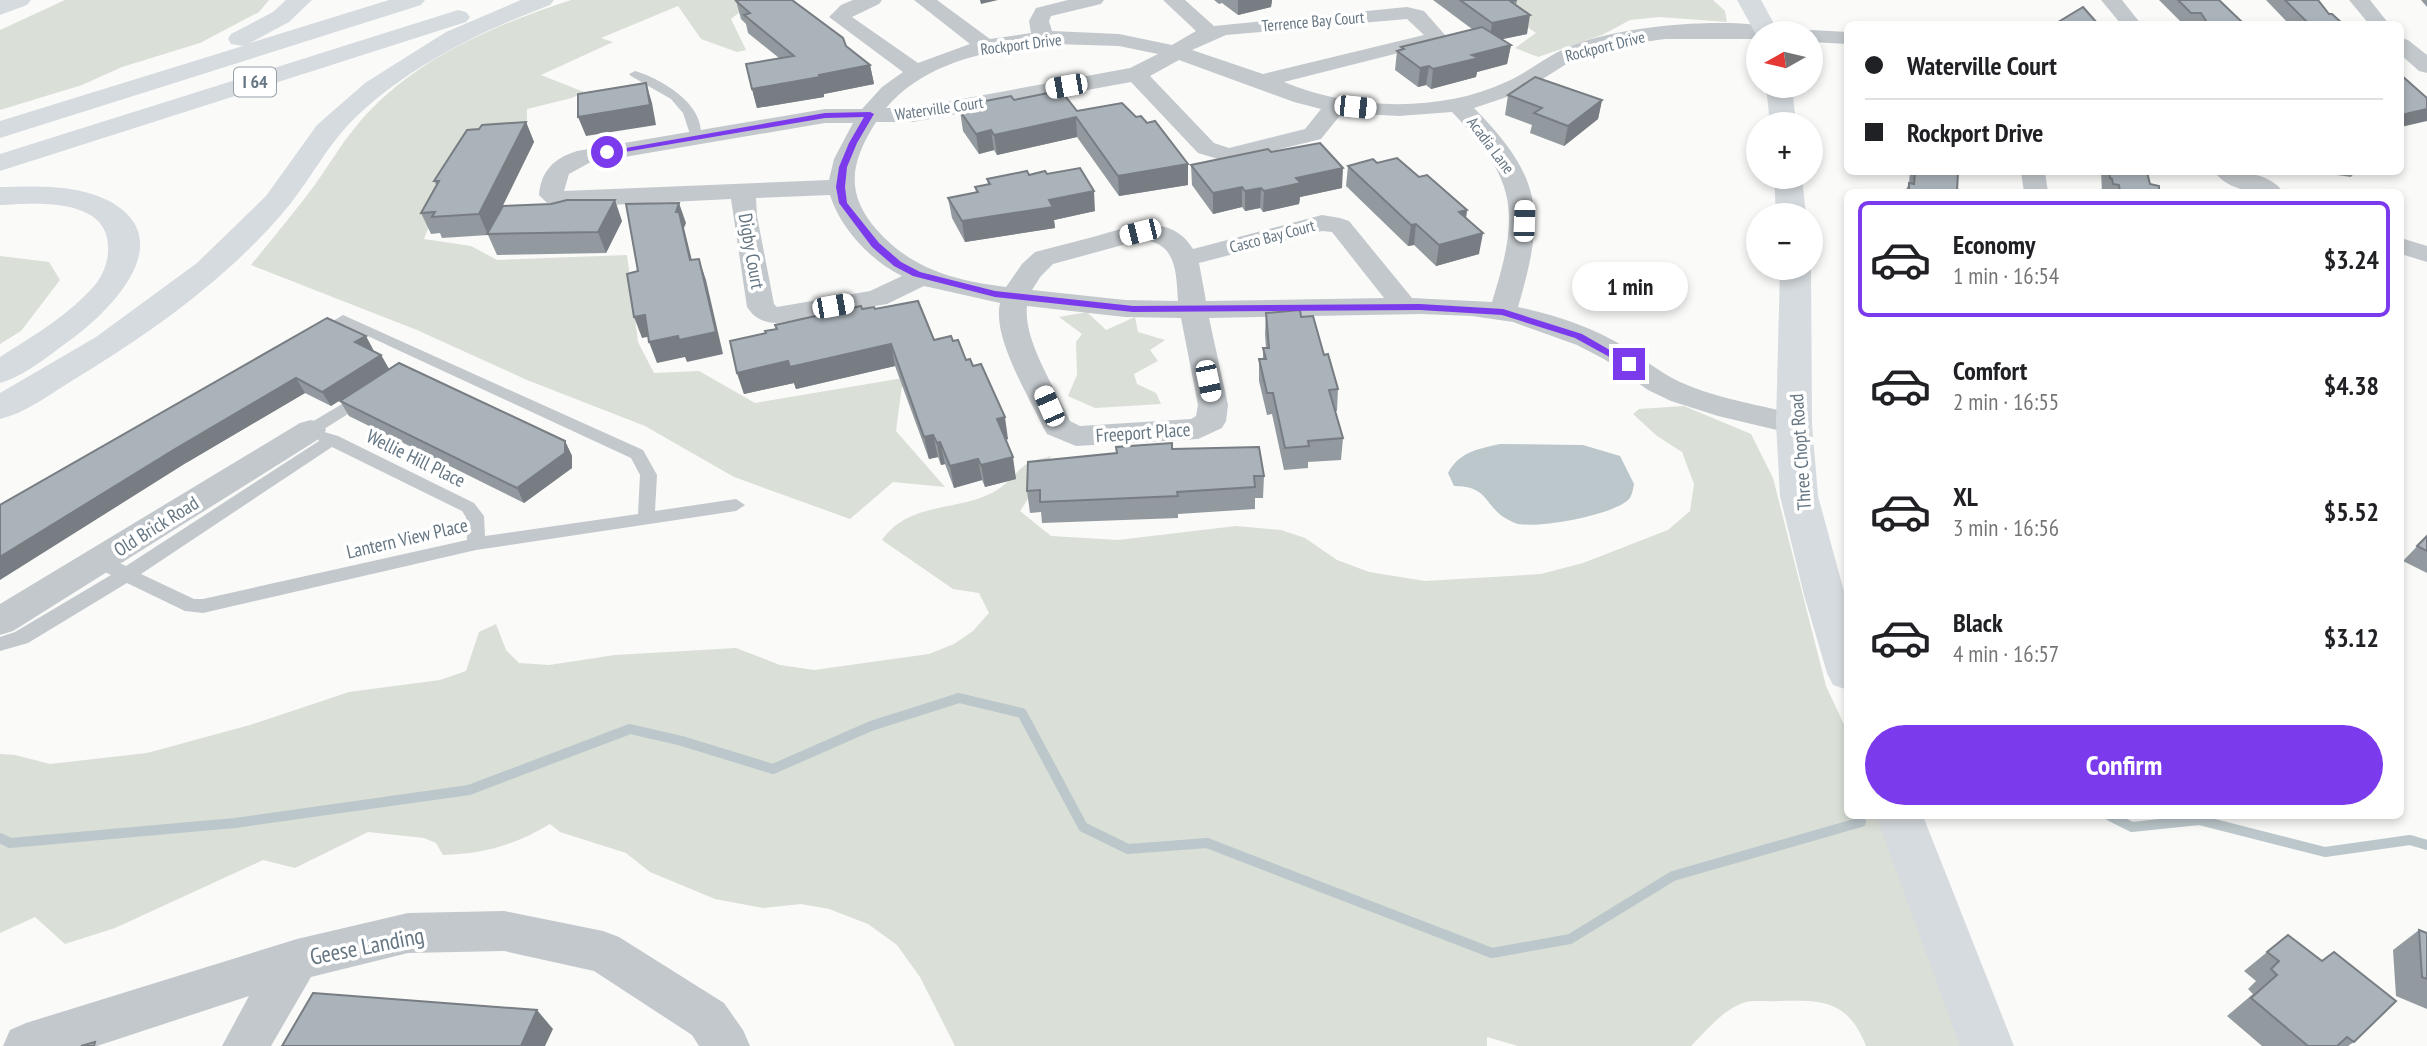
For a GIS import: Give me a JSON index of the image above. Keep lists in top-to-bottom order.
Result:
{
  "streets": {
    "main road": ["I 64", "Three Chopt Road"],
    "street": [
      "Terrence Bay Court",
      "Rockport Drive",
      "Waterville Court",
      "Acadia Lane",
      "Casco Bay Court",
      "Digby Court",
      "Freeport Place",
      "Old Brick Road",
      "Geese Landing"
    ],
    "lane": ["Wellie Hill Place", "Lantern View Place"]
  },
  "crossings": [
    ["Terrence Bay Court", "Rockport Drive"],
    ["Terrence Bay Court", "Waterville Court"],
    ["Rockport Drive", "Waterville Court"],
    ["Rockport Drive", "Acadia Lane"],
    ["Waterville Court", "Digby Court"],
    ["Wellie Hill Place", "Old Brick Road"],
    ["Wellie Hill Place", "Lantern View Place"],
    ["Old Brick Road", "Lantern View Place"]
  ],
  "north": "left",
  "page": {
    "map_buttons": ["+", "−"],
    "banner": ["Waterville Court", "Rockport Drive"],
    "list": [
      {
        "name": "Economy",
        "note": "1 min · 16:54",
        "value": "$3.24"
      },
      {
        "name": "Comfort",
        "note": "2 min · 16:55",
        "value": "$4.38"
      },
      {
        "name": "XL",
        "note": "3 min · 16:56",
        "value": "$5.52"
      },
      {
        "name": "Black",
        "note": "4 min · 16:57",
        "value": "$3.12"
      }
    ],
    "bubble": "1 min",
    "buttons": "Confirm"
  }
}
